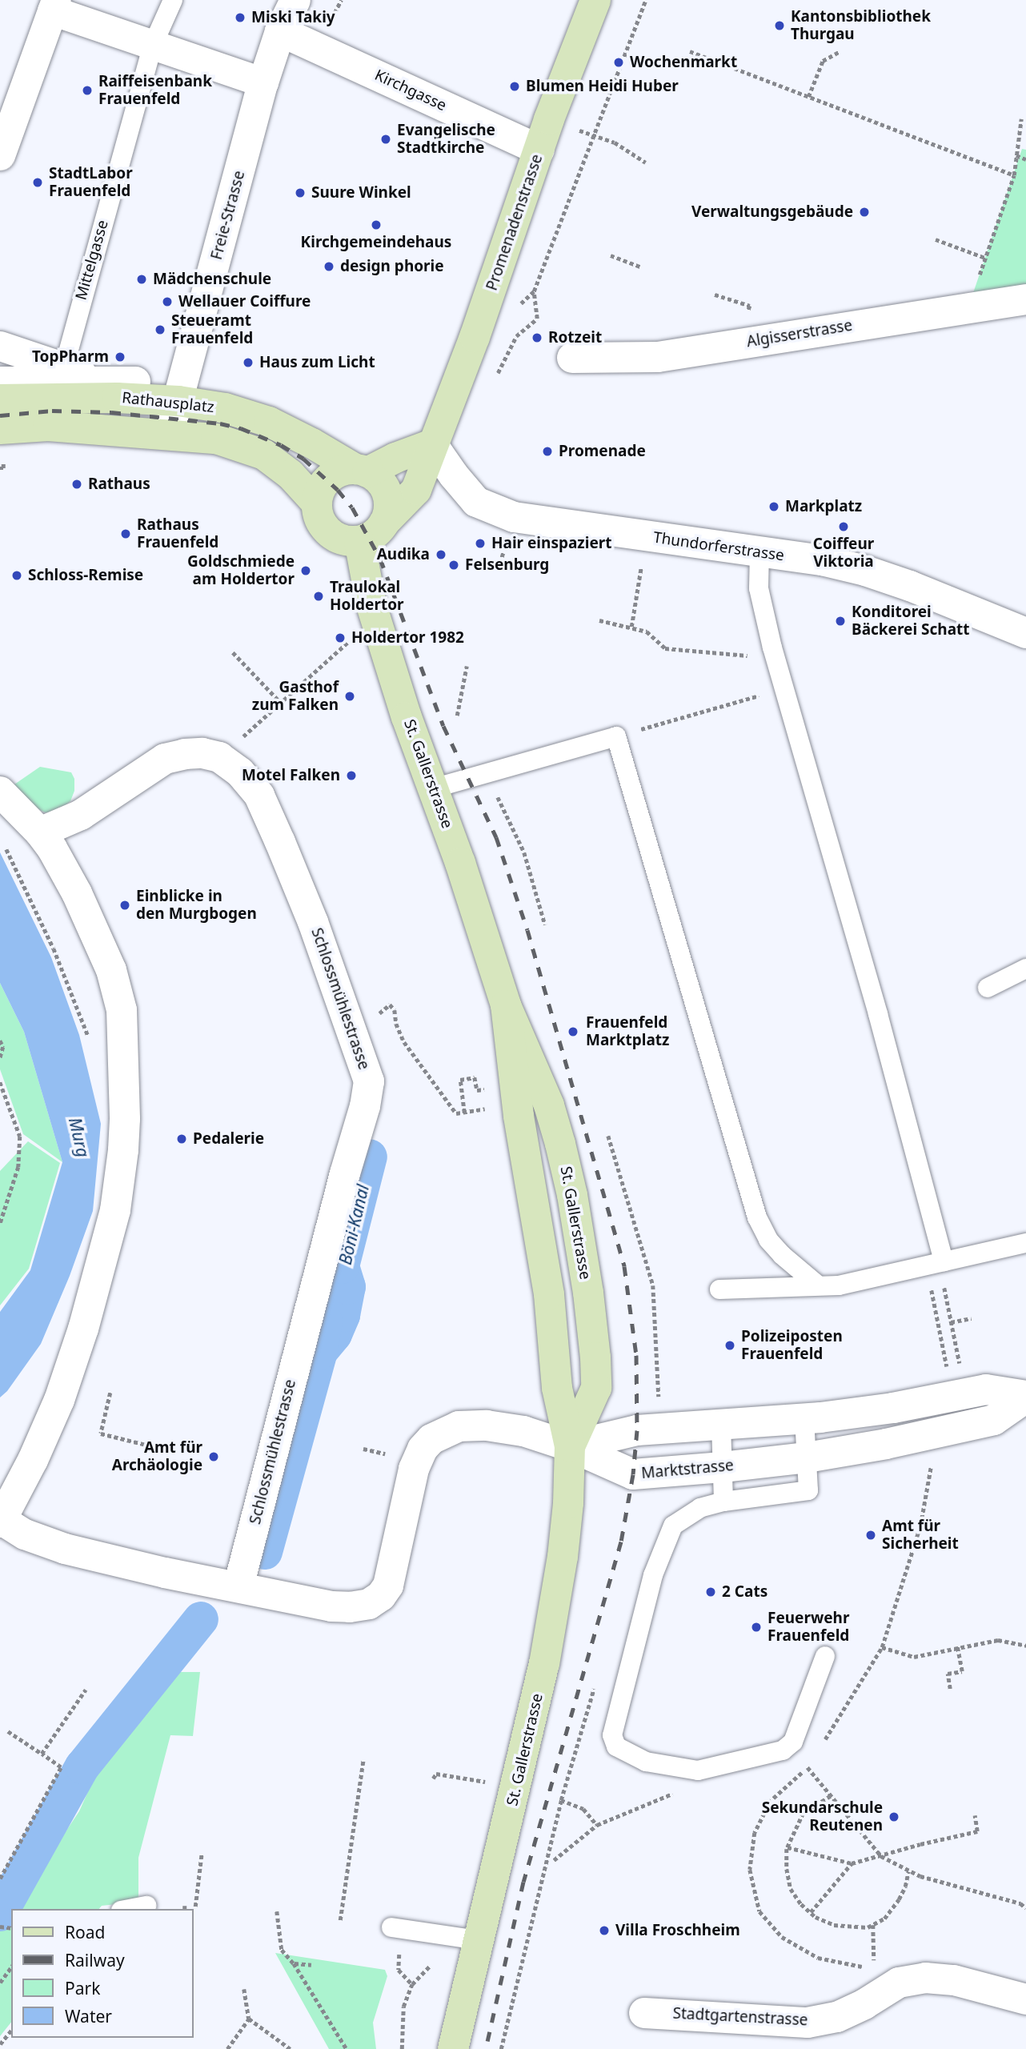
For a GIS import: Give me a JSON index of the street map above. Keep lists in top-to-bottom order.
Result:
{
  "streets": {
    "main road": ["Promenadenstrasse", "Rathausplatz", "St. Gallerstrasse"],
    "street": [
      "Kirchgasse",
      "Freie-Strasse",
      "Algisserstrasse",
      "Thundorferstrasse",
      "Schlossmühlestrasse",
      "Marktstrasse",
      "Stadtgartenstrasse"
    ],
    "lane": ["Mittelgasse"]
  },
  "crossings": [
    ["Kirchgasse", "Freie-Strasse"],
    ["Kirchgasse", "Promenadenstrasse"],
    ["Freie-Strasse", "Rathausplatz"],
    ["Promenadenstrasse", "Rathausplatz"],
    ["Promenadenstrasse", "Thundorferstrasse"],
    ["Promenadenstrasse", "St. Gallerstrasse"],
    ["Mittelgasse", "Rathausplatz"],
    ["Rathausplatz", "St. Gallerstrasse"],
    ["St. Gallerstrasse", "Marktstrasse"]
  ],
  "water": ["Murg", "Böni-Kanal"],
  "places": [
    "Miski Takiy",
    "Kantonsbibliothek Thurgau",
    "Wochenmarkt",
    "Blumen Heidi Huber",
    "Raiffeisenbank Frauenfeld",
    "Evangelische Stadtkirche",
    "StadtLabor Frauenfeld",
    "Suure Winkel",
    "Verwaltungsgebäude",
    "Kirchgemeindehaus",
    "design phorie",
    "Mädchenschule",
    "Wellauer Coiffure",
    "Steueramt Frauenfeld",
    "Rotzeit",
    "TopPharm",
    "Haus zum Licht",
    "Promenade",
    "Rathaus",
    "Markplatz",
    "Coiffeur Viktoria",
    "Rathaus Frauenfeld",
    "Hair einspaziert",
    "Audika",
    "Felsenburg",
    "Goldschmiede am Holdertor",
    "Schloss-Remise",
    "Traulokal Holdertor",
    "Konditorei Bäckerei Schatt",
    "Holdertor 1982",
    "Gasthof zum Falken",
    "Motel Falken",
    "Einblicke in den Murgbogen",
    "Frauenfeld Marktplatz",
    "Pedalerie",
    "Polizeiposten Frauenfeld",
    "Amt für Archäologie",
    "Amt für Sicherheit",
    "2 Cats",
    "Feuerwehr Frauenfeld",
    "Sekundarschule Reutenen",
    "Villa Froschheim"
  ],
  "legend": [
    "Road",
    "Railway",
    "Park",
    "Water"
  ]
}
